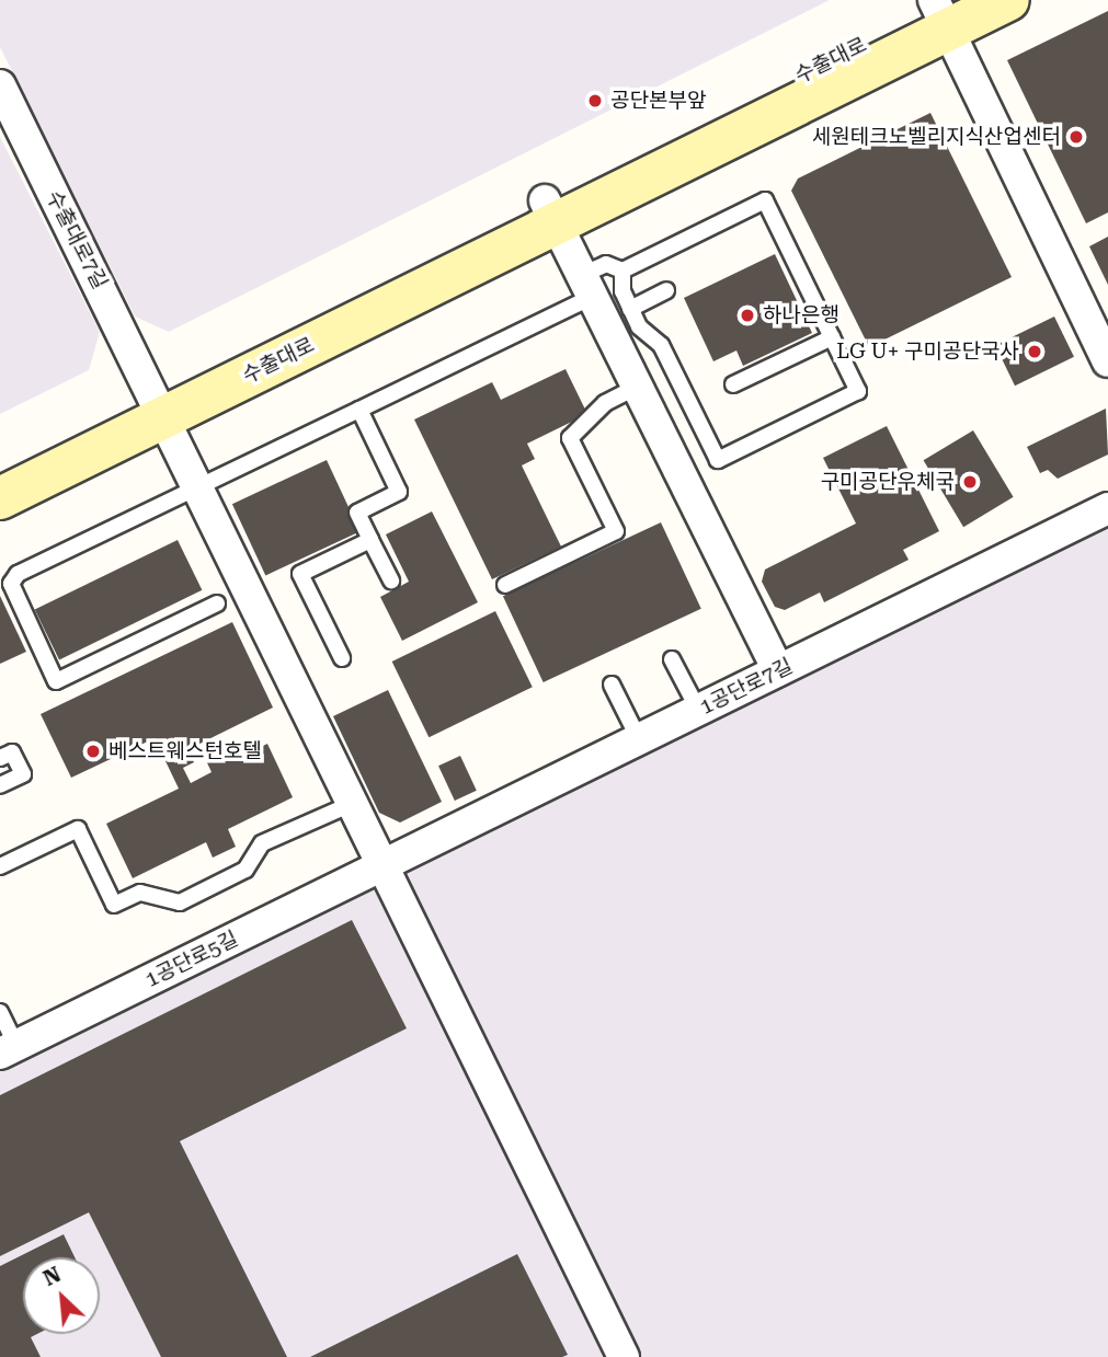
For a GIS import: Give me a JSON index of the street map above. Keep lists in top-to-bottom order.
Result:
{
  "streets": {
    "main road": ["수출대로"],
    "street": ["수출대로7길", "1공단로7길", "1공단로5길"]
  },
  "crossings": [
    ["수출대로", "수출대로7길"],
    ["1공단로7길", "1공단로5길"]
  ],
  "places": [
    "공단본부앞",
    "세원테크노벨리지식산업센터",
    "하나은행",
    "LG U+ 구미공단국사",
    "구미공단우체국",
    "베스트웨스턴호텔"
  ],
  "north": "top left"
}
